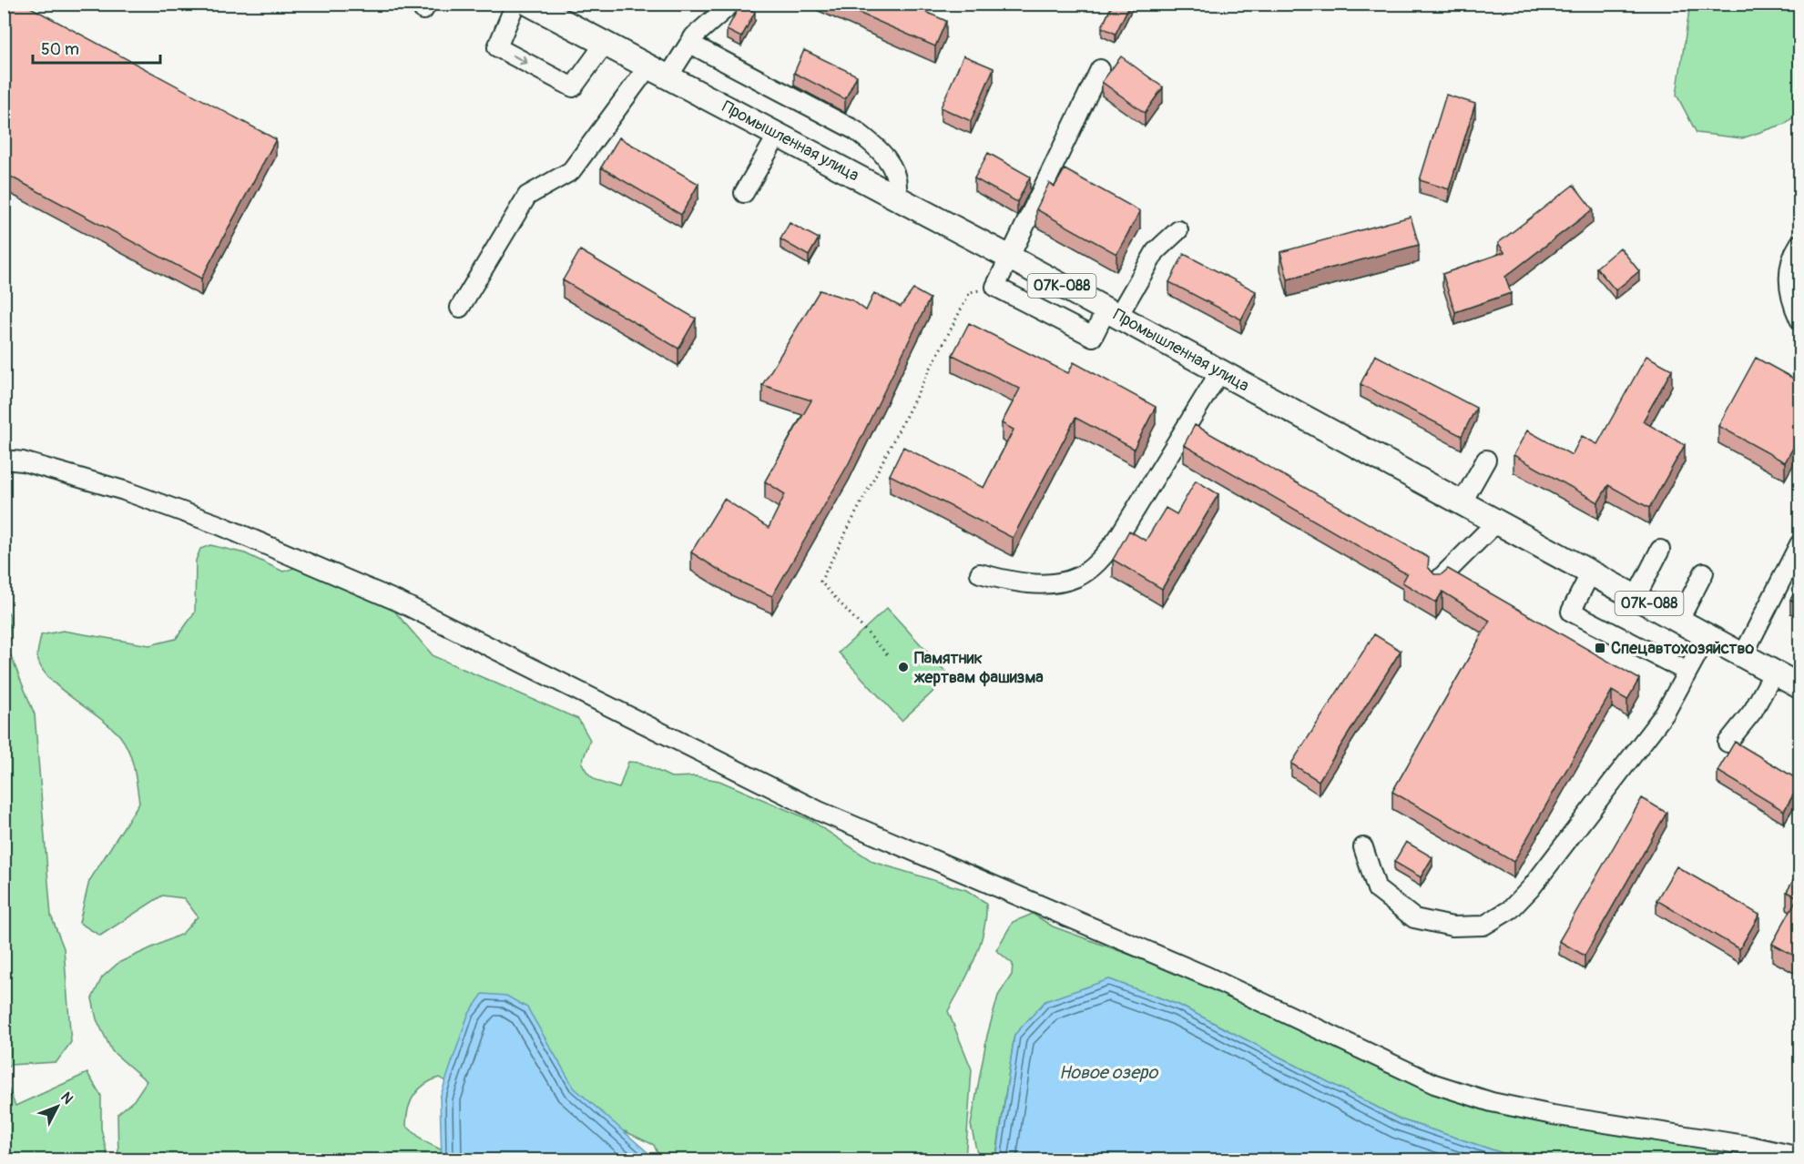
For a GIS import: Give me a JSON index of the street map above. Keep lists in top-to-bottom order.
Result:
{
  "streets": {
    "main road": ["Промышленная улица", "07К-088"]
  },
  "water": ["Новое озеро"],
  "places": {
    "transit": ["Спецавтохозяйство"],
    "other": ["Памятник жертвам фашизма"]
  },
  "scale_bar": "50 m",
  "north": "top right"
}
